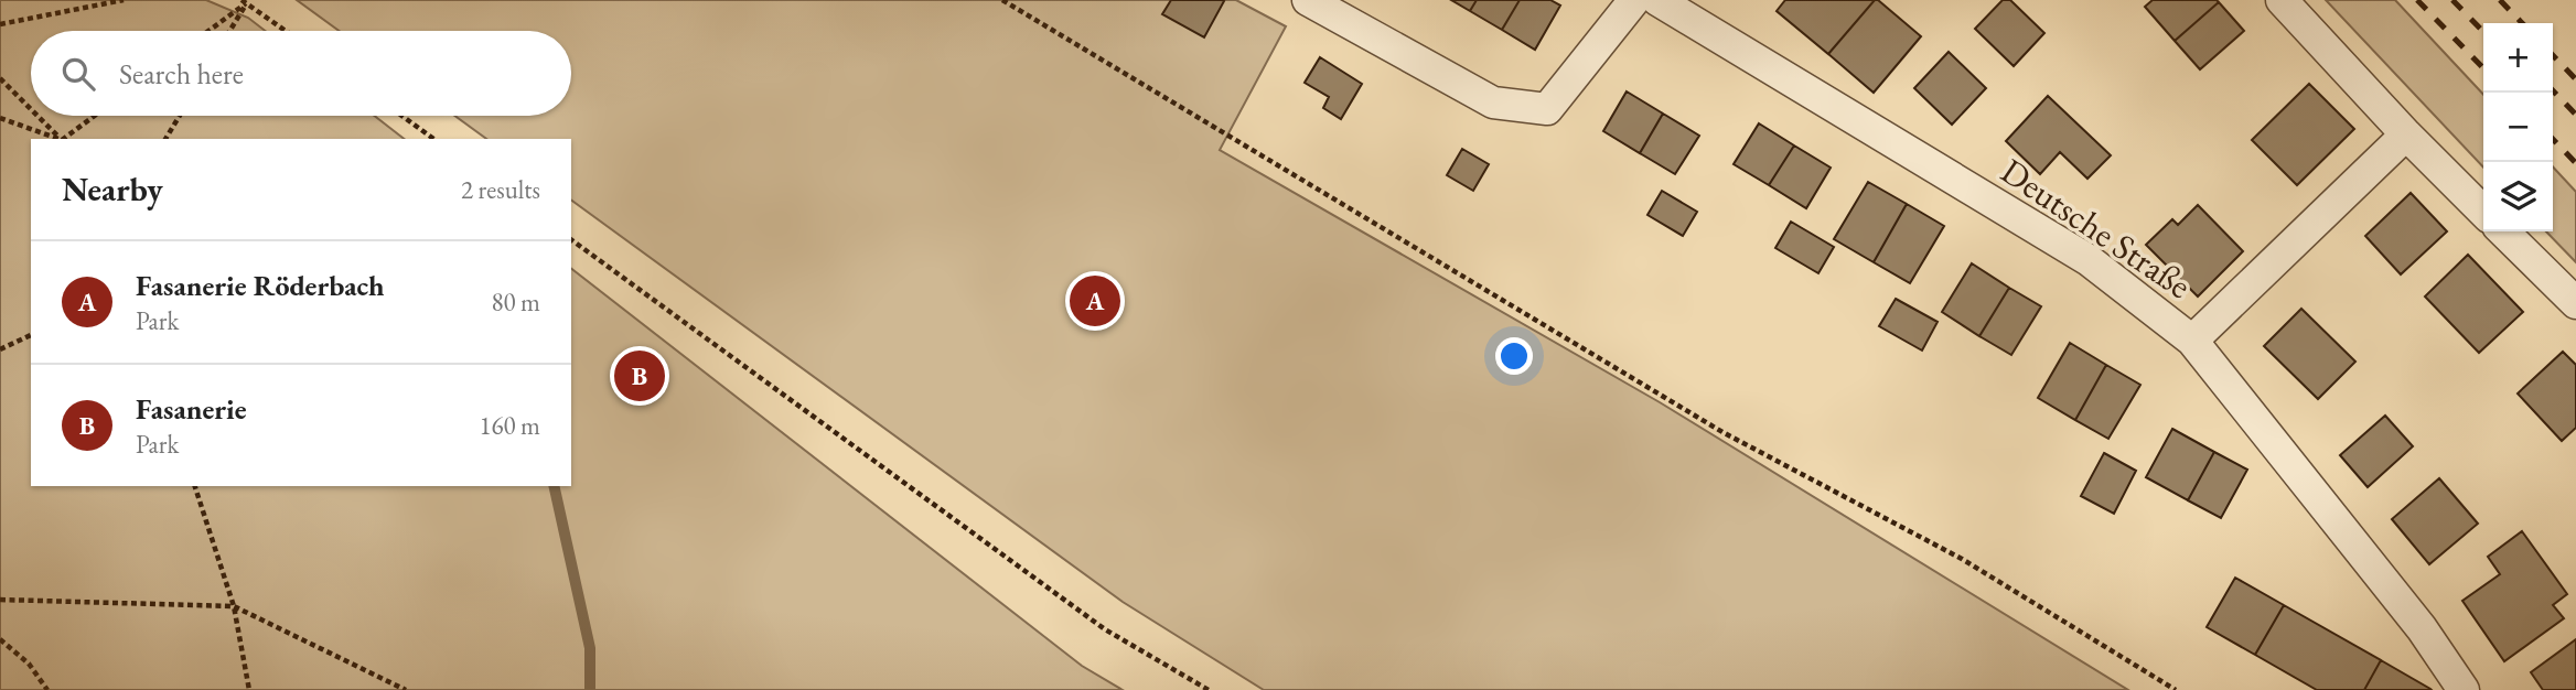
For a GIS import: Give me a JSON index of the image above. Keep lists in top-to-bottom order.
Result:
{
  "streets": {
    "street": ["Deutsche Straße"]
  },
  "page": {
    "map_buttons": ["+", "−"],
    "search": "Search here",
    "heading": ["Nearby", "2 results"],
    "list": [
      {
        "mark": "A",
        "name": "Fasanerie Röderbach",
        "note": "Park",
        "value": "80 m"
      },
      {
        "mark": "B",
        "name": "Fasanerie",
        "note": "Park",
        "value": "160 m"
      }
    ],
    "pins": ["A", "B"]
  }
}
